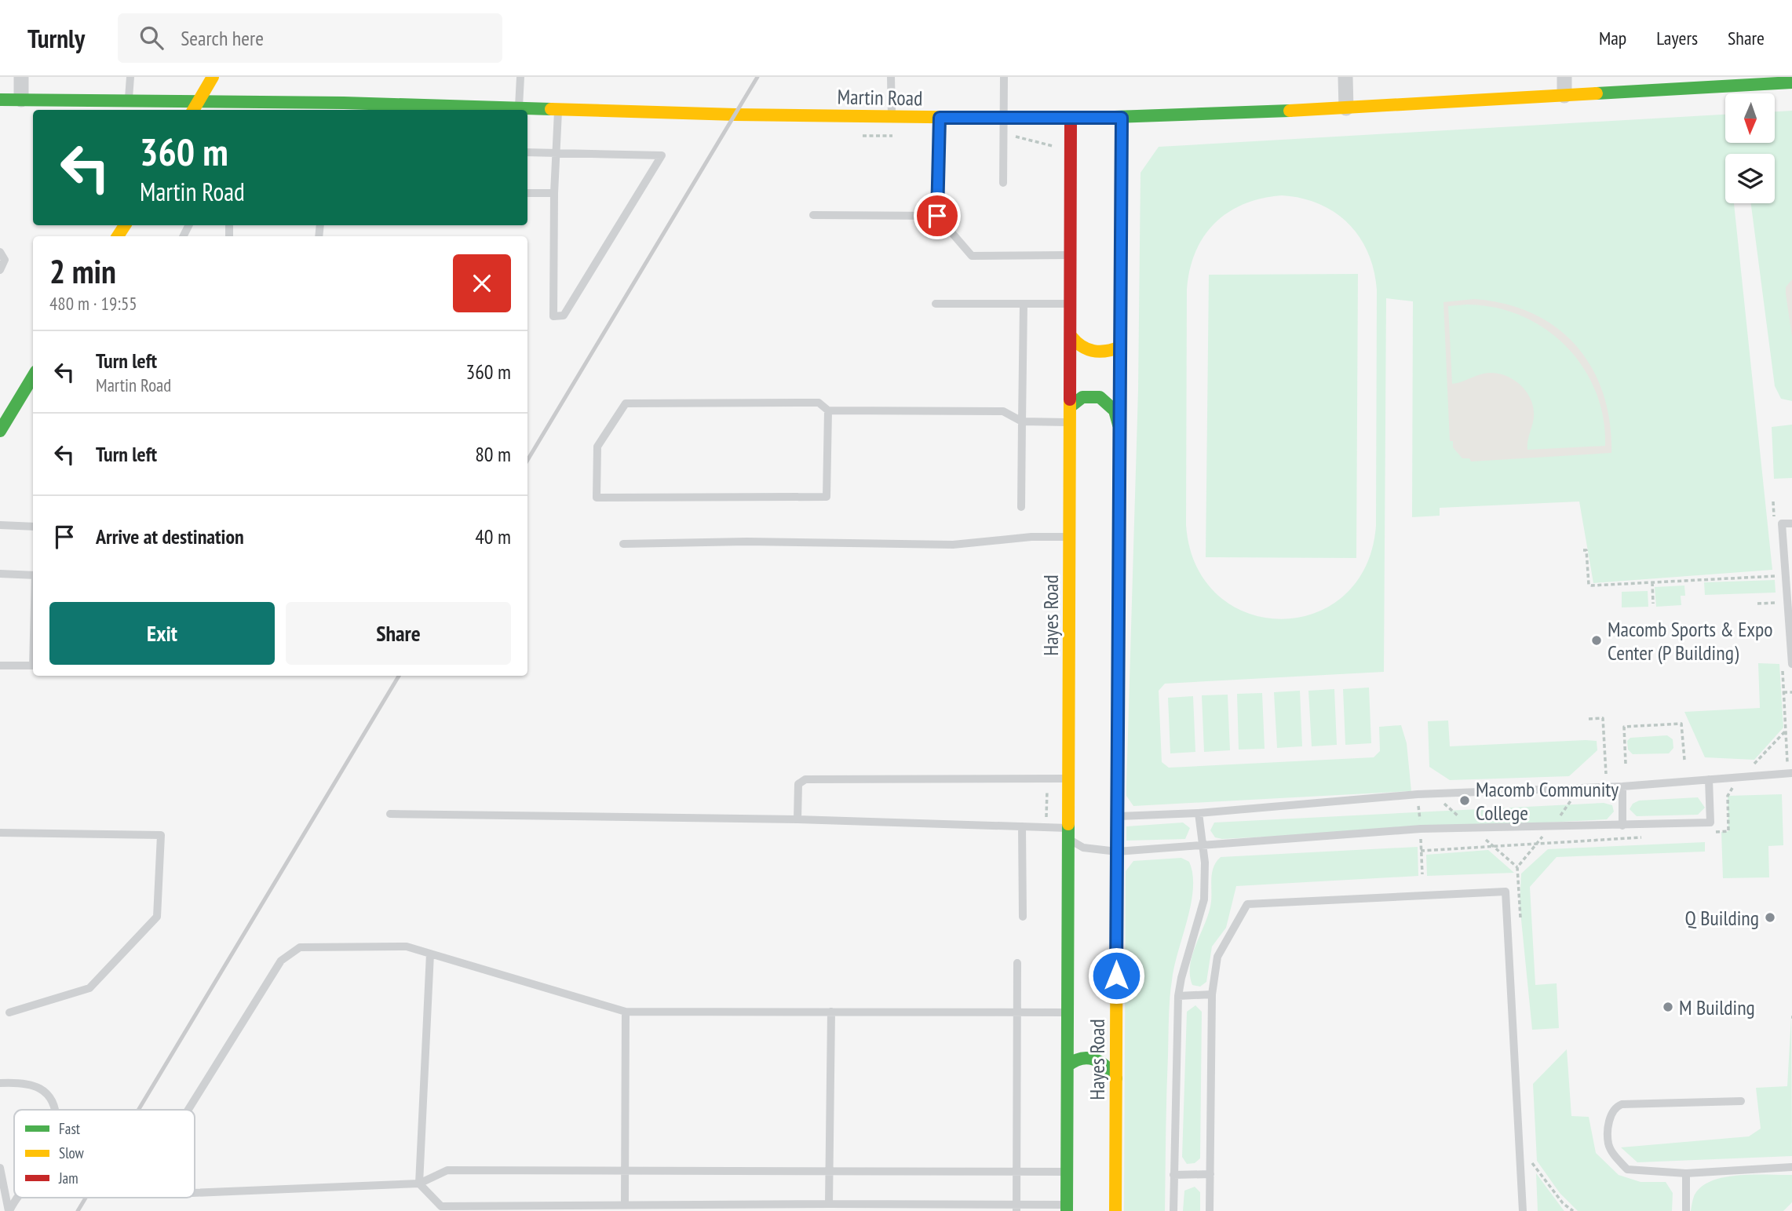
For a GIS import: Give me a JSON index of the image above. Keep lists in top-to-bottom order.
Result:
{
  "streets": {
    "street": ["Martin Road", "Hayes Road"]
  },
  "crossings": [
    ["Martin Road", "Hayes Road"]
  ],
  "places": [
    "Macomb Sports & Expo Center (P Building)",
    "Macomb Community College",
    "Q Building",
    "M Building"
  ],
  "legend": ["Fast", "Slow", "Jam"],
  "north": "bottom",
  "page": {
    "header": "Turnly",
    "search": "Search here",
    "nav": ["Map", "Layers", "Share"],
    "turn": ["360 m", "Martin Road"],
    "heading": ["2 min", "480 m · 19:55"],
    "list": [
      {
        "name": "Turn left",
        "note": "Martin Road",
        "value": "360 m"
      },
      {
        "name": "Turn left",
        "value": "80 m"
      },
      {
        "name": "Arrive at destination",
        "value": "40 m"
      }
    ],
    "buttons": ["Exit", "Share"]
  }
}
